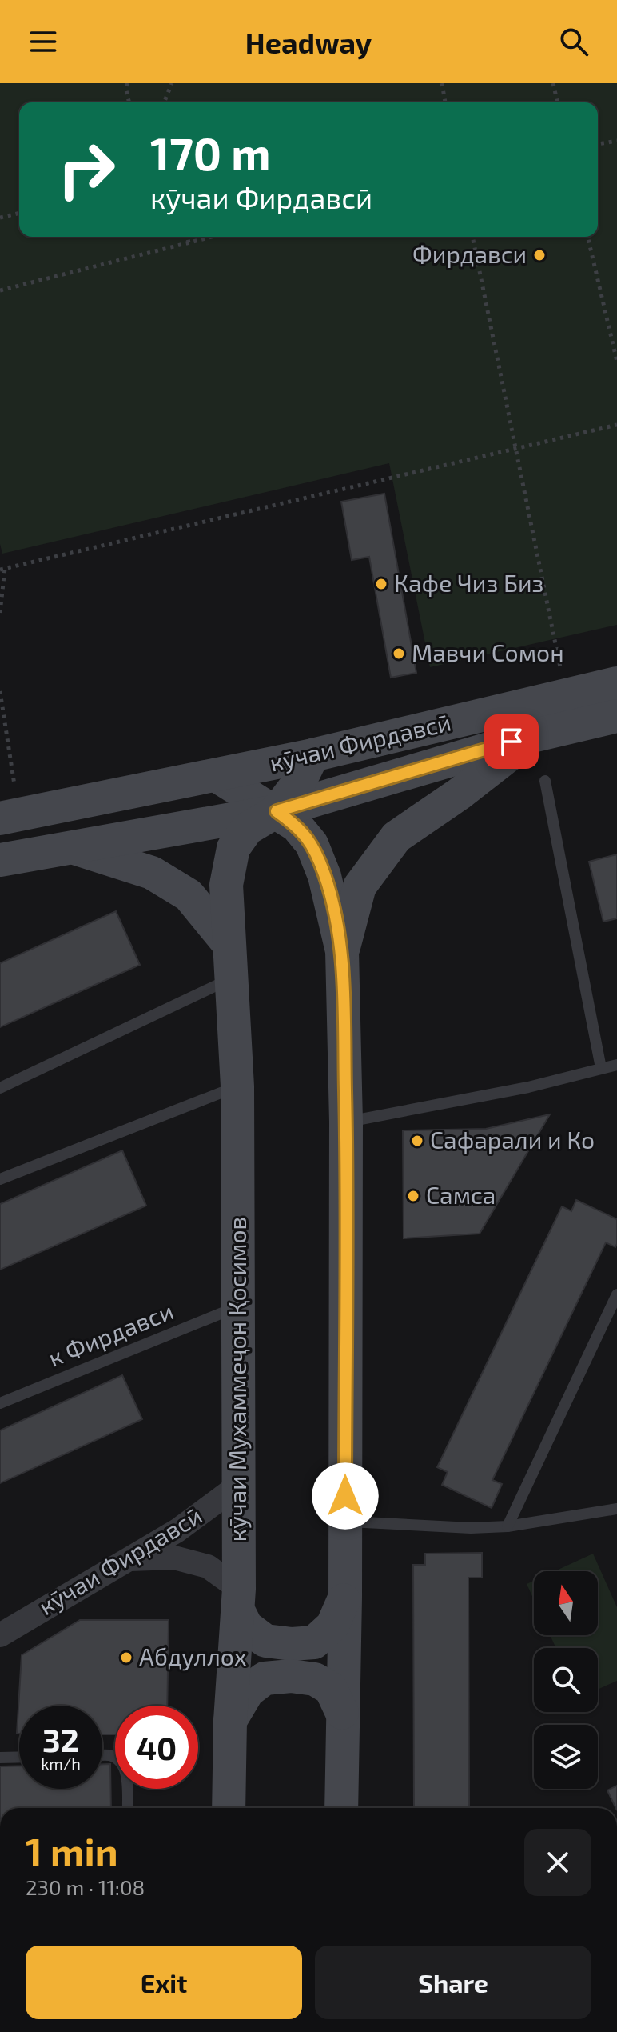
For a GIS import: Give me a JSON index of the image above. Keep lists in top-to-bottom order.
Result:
{
  "streets": {
    "street": ["кӯчаи Фирдавсӣ", "кӯчаи Мухаммеҷон Қосимов"],
    "lane": ["к Фирдавси"]
  },
  "crossings": [
    ["кӯчаи Фирдавсӣ", "кӯчаи Мухаммеҷон Қосимов"],
    ["к Фирдавси", "кӯчаи Мухаммеҷон Қосимов"]
  ],
  "places": [
    "Фирдавси",
    "Кафе Чиз Биз",
    "Мавчи Сомон",
    "Сафарали и Ко",
    "Самса",
    "Абдуллох"
  ],
  "north": "top",
  "page": {
    "header": "Headway",
    "turn": ["170 m", "кӯчаи Фирдавсӣ"],
    "speed": "32 km/h",
    "limit": "40",
    "heading": ["1 min", "230 m · 11:08"],
    "buttons": ["Exit", "Share"]
  }
}
